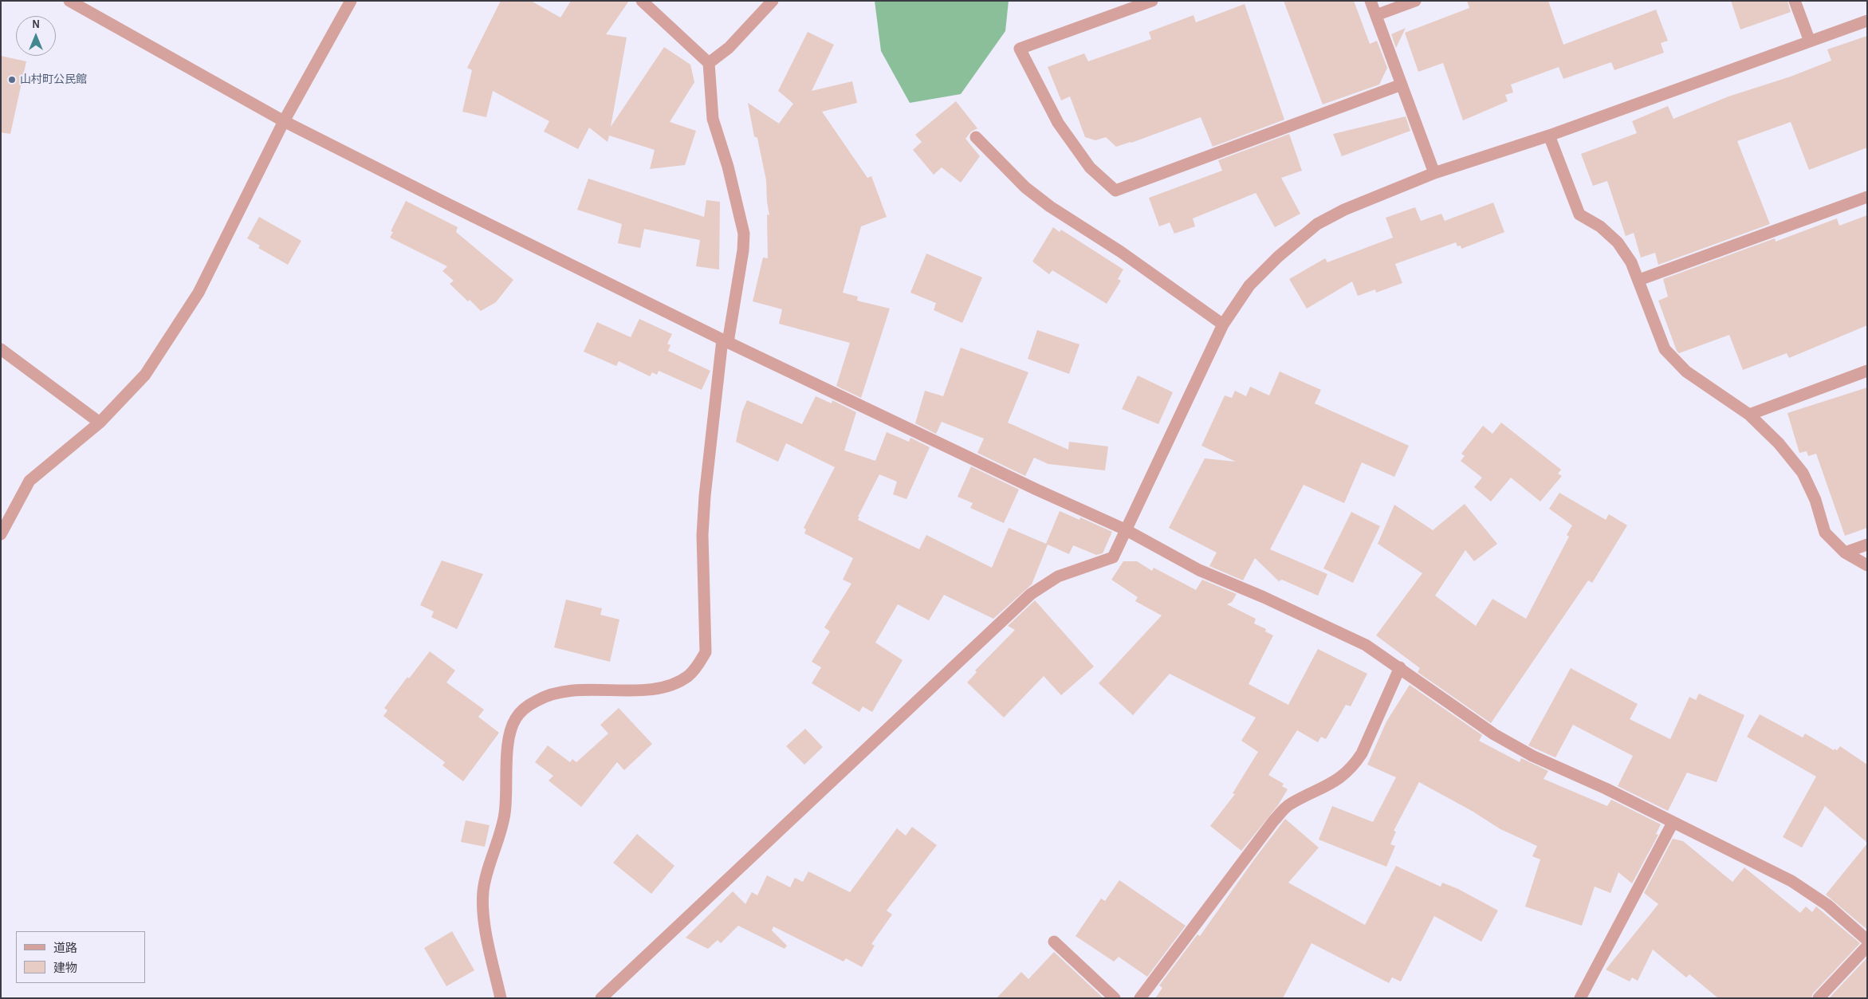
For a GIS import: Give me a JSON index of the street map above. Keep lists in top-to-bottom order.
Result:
{
  "places": ["山村町公民館"],
  "legend": ["道路", "建物"],
  "north": "top"
}
